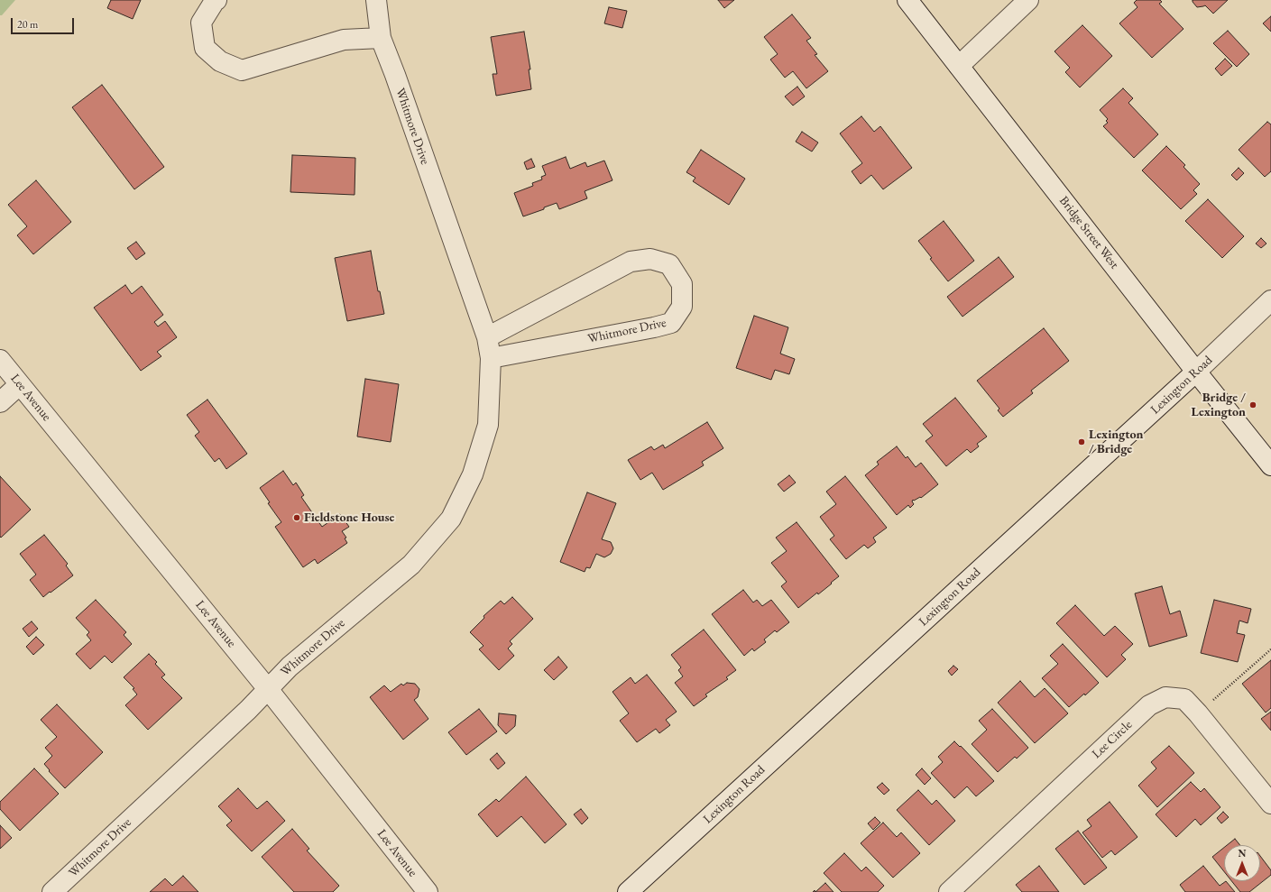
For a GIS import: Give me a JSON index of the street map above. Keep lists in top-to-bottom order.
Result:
{
  "streets": {
    "street": [
      "Whitmore Drive",
      "Bridge Street West",
      "Lexington Road",
      "Lee Avenue",
      "Lee Circle"
    ]
  },
  "crossings": [
    ["Whitmore Drive", "Lee Avenue"],
    ["Bridge Street West", "Lexington Road"]
  ],
  "places": ["Bridge / Lexington", "Lexington / Bridge", "Fieldstone House"],
  "scale_bar": "20 m",
  "north": "top"
}
